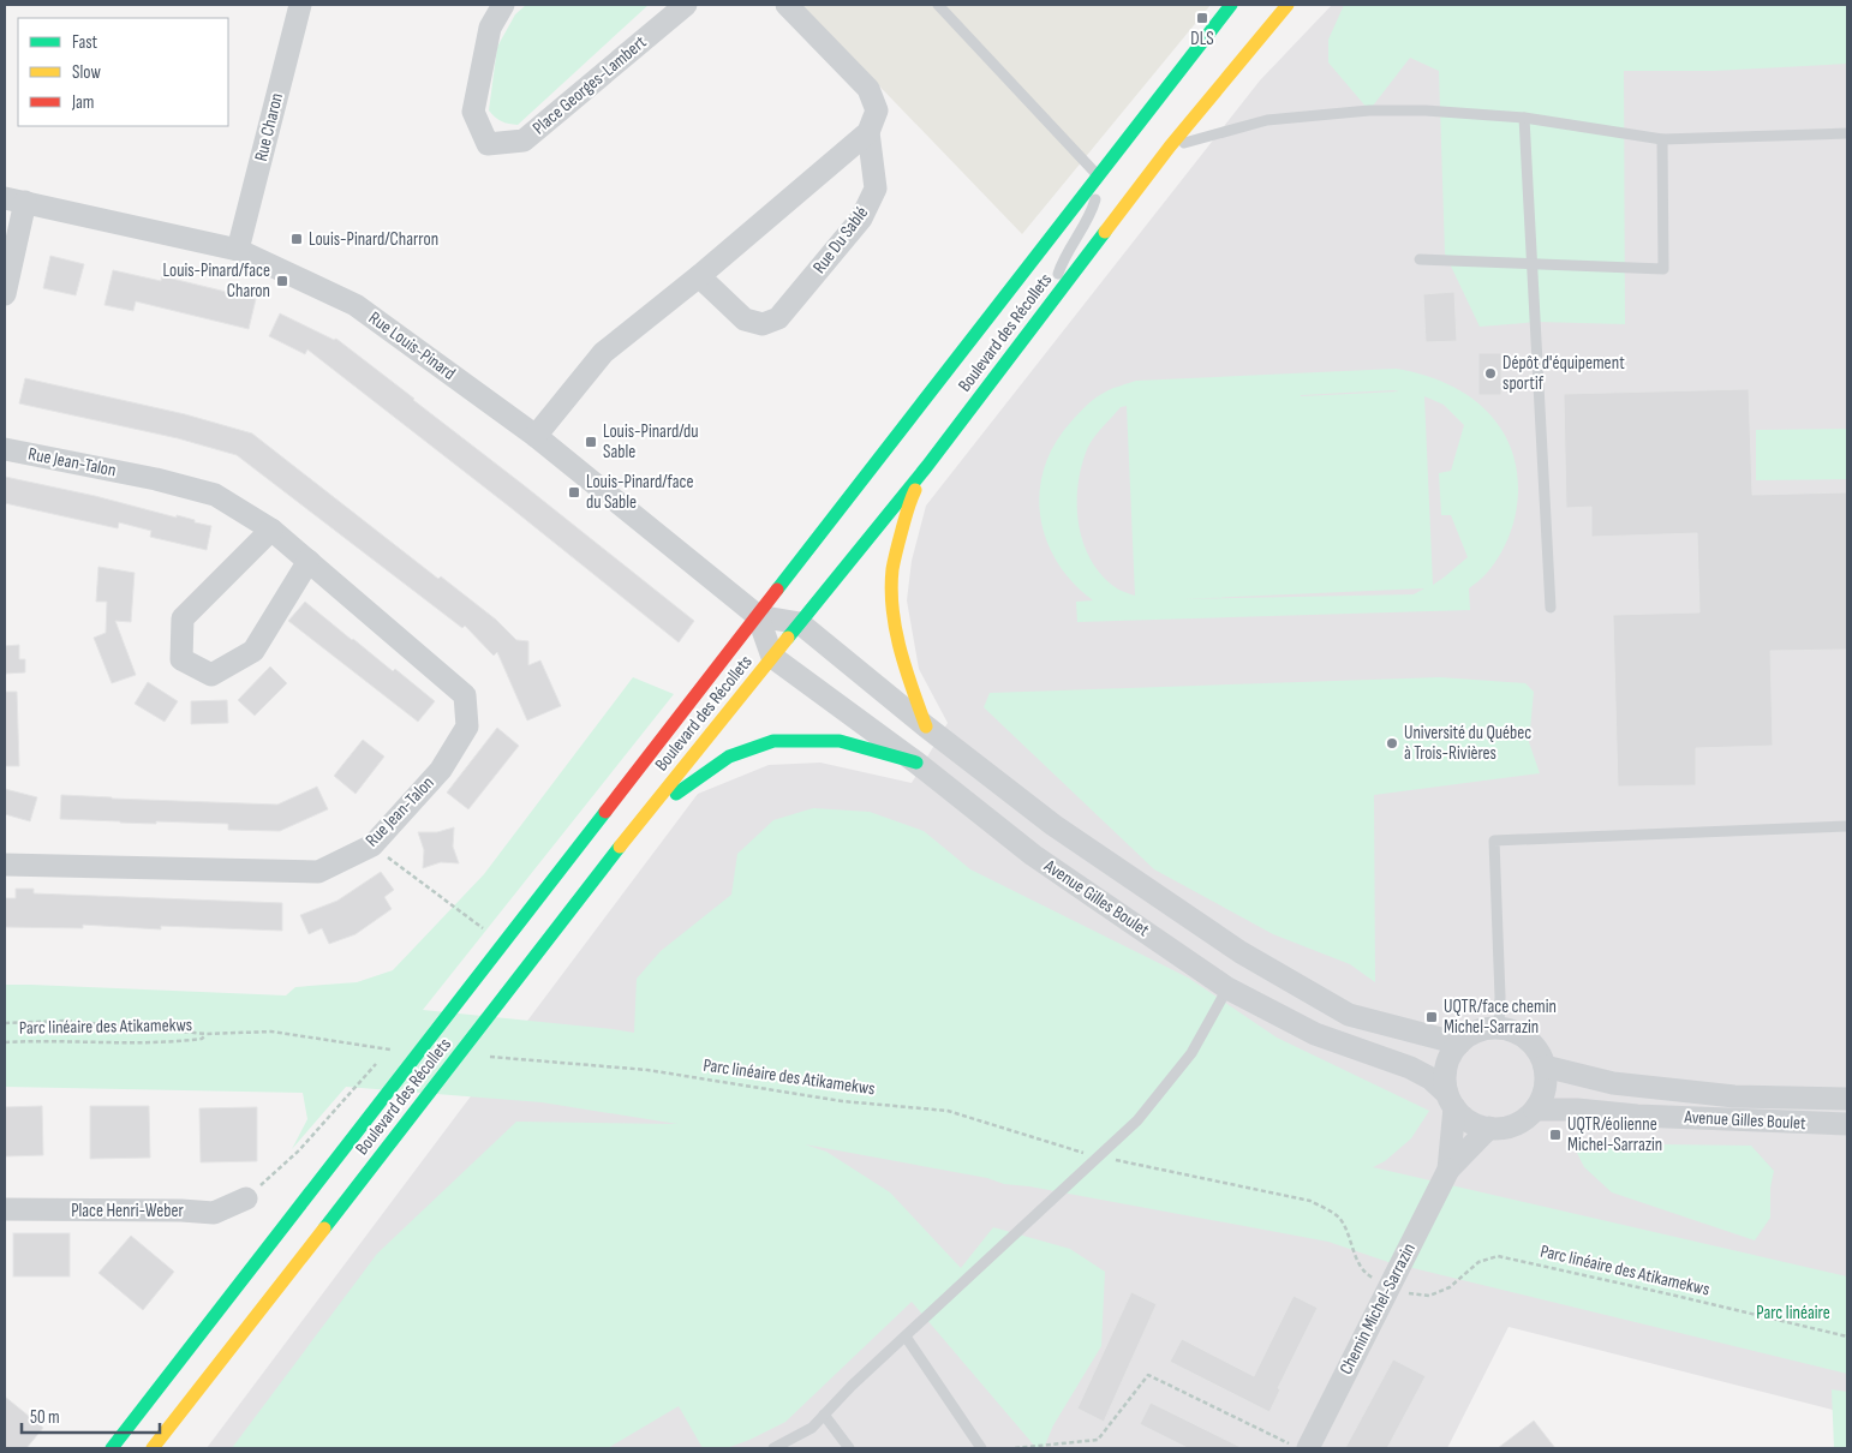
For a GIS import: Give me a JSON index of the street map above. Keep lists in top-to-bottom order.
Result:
{
  "streets": {
    "main road": ["Boulevard des Récollets"],
    "street": [
      "Place Georges-Lambert",
      "Rue Charon",
      "Rue Du Sablé",
      "Rue Louis-Pinard",
      "Rue Jean-Talon",
      "Avenue Gilles Boulet",
      "Place Henri-Weber",
      "Chemin Michel-Sarrazin"
    ],
    "path": ["Parc linéaire des Atikamekws"]
  },
  "crossings": [
    ["Rue Charon", "Rue Louis-Pinard"],
    ["Boulevard des Récollets", "Rue Louis-Pinard"],
    ["Boulevard des Récollets", "Avenue Gilles Boulet"],
    ["Avenue Gilles Boulet", "Chemin Michel-Sarrazin"]
  ],
  "parks": ["Parc linéaire"],
  "places": {
    "transit": [
      "DLS",
      "Louis-Pinard/Charron",
      "Louis-Pinard/face Charon",
      "Louis-Pinard/du Sable",
      "Louis-Pinard/face du Sable",
      "UQTR/face chemin Michel-Sarrazin",
      "UQTR/éolienne Michel-Sarrazin"
    ],
    "other": ["Dépôt d'équipement sportif", "Université du Québec à Trois-Rivières"]
  },
  "legend": ["Fast", "Slow", "Jam"],
  "scale_bar": "50 m"
}
